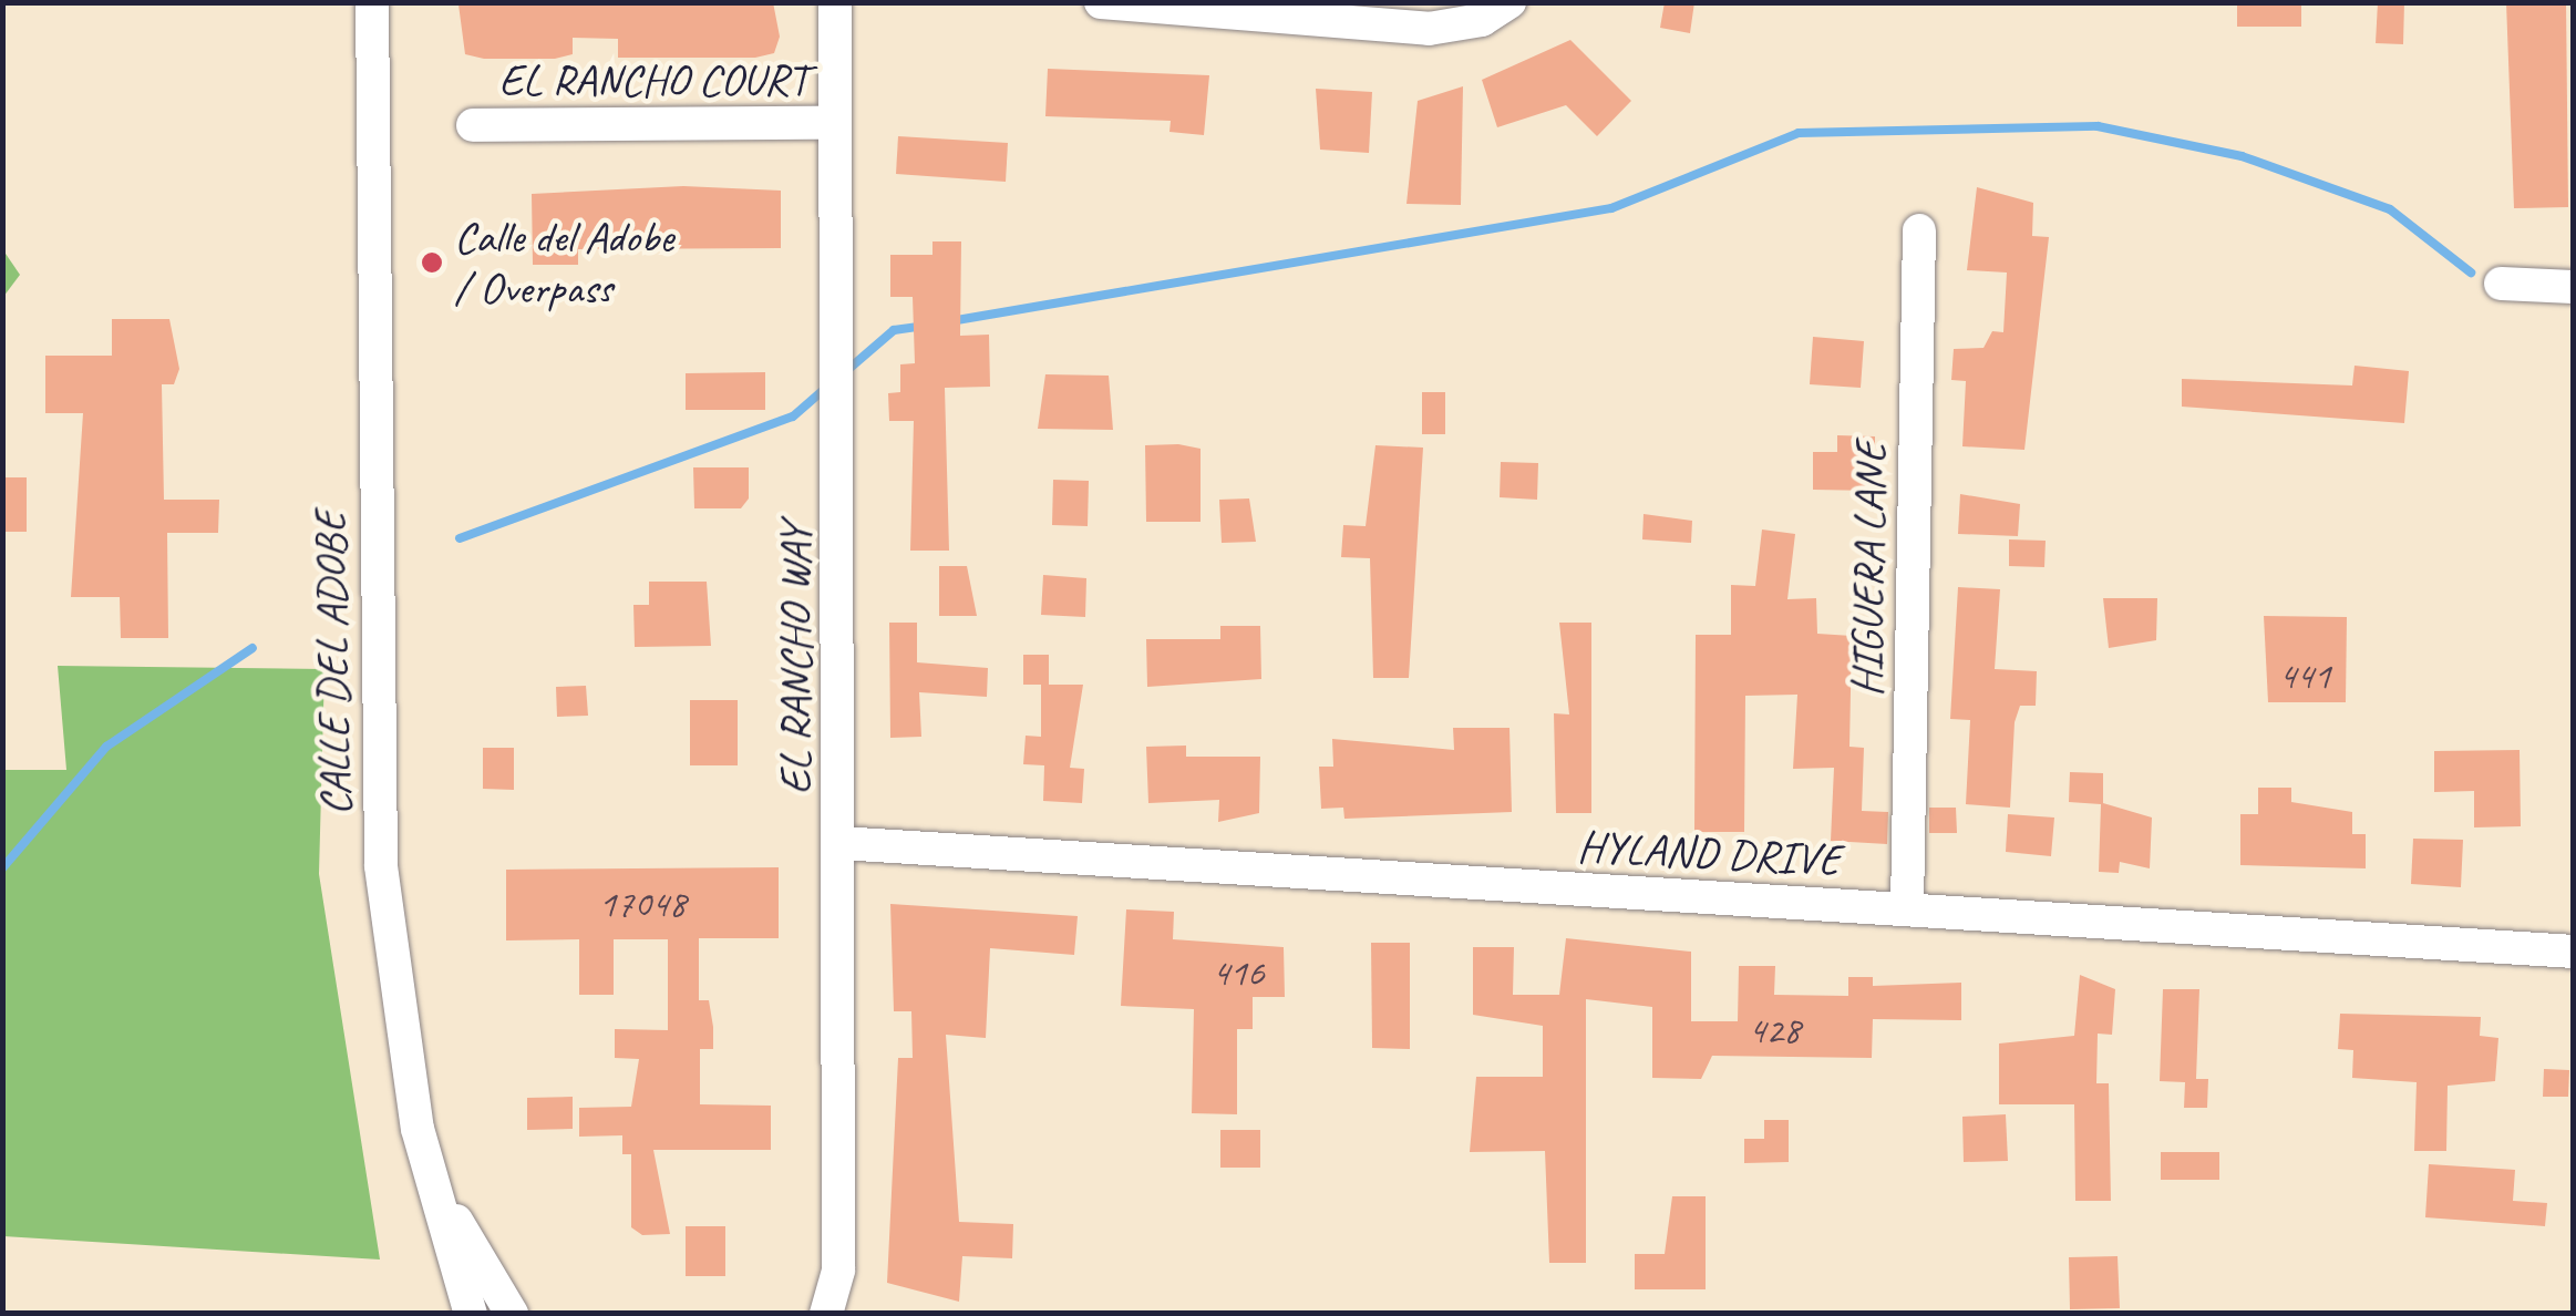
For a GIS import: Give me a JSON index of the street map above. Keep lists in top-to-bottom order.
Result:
{
  "streets": {
    "street": [
      "EL RANCHO COURT",
      "HIGUERA LANE",
      "EL RANCHO WAY",
      "CALLE DEL ADOBE",
      "HYLAND DRIVE"
    ]
  },
  "crossings": [
    ["EL RANCHO COURT", "EL RANCHO WAY"],
    ["HIGUERA LANE", "HYLAND DRIVE"],
    ["EL RANCHO WAY", "HYLAND DRIVE"]
  ],
  "places": ["Calle del Adobe / Overpass"],
  "house_numbers": [
    "441",
    "17048",
    "416",
    "428"
  ]
}
